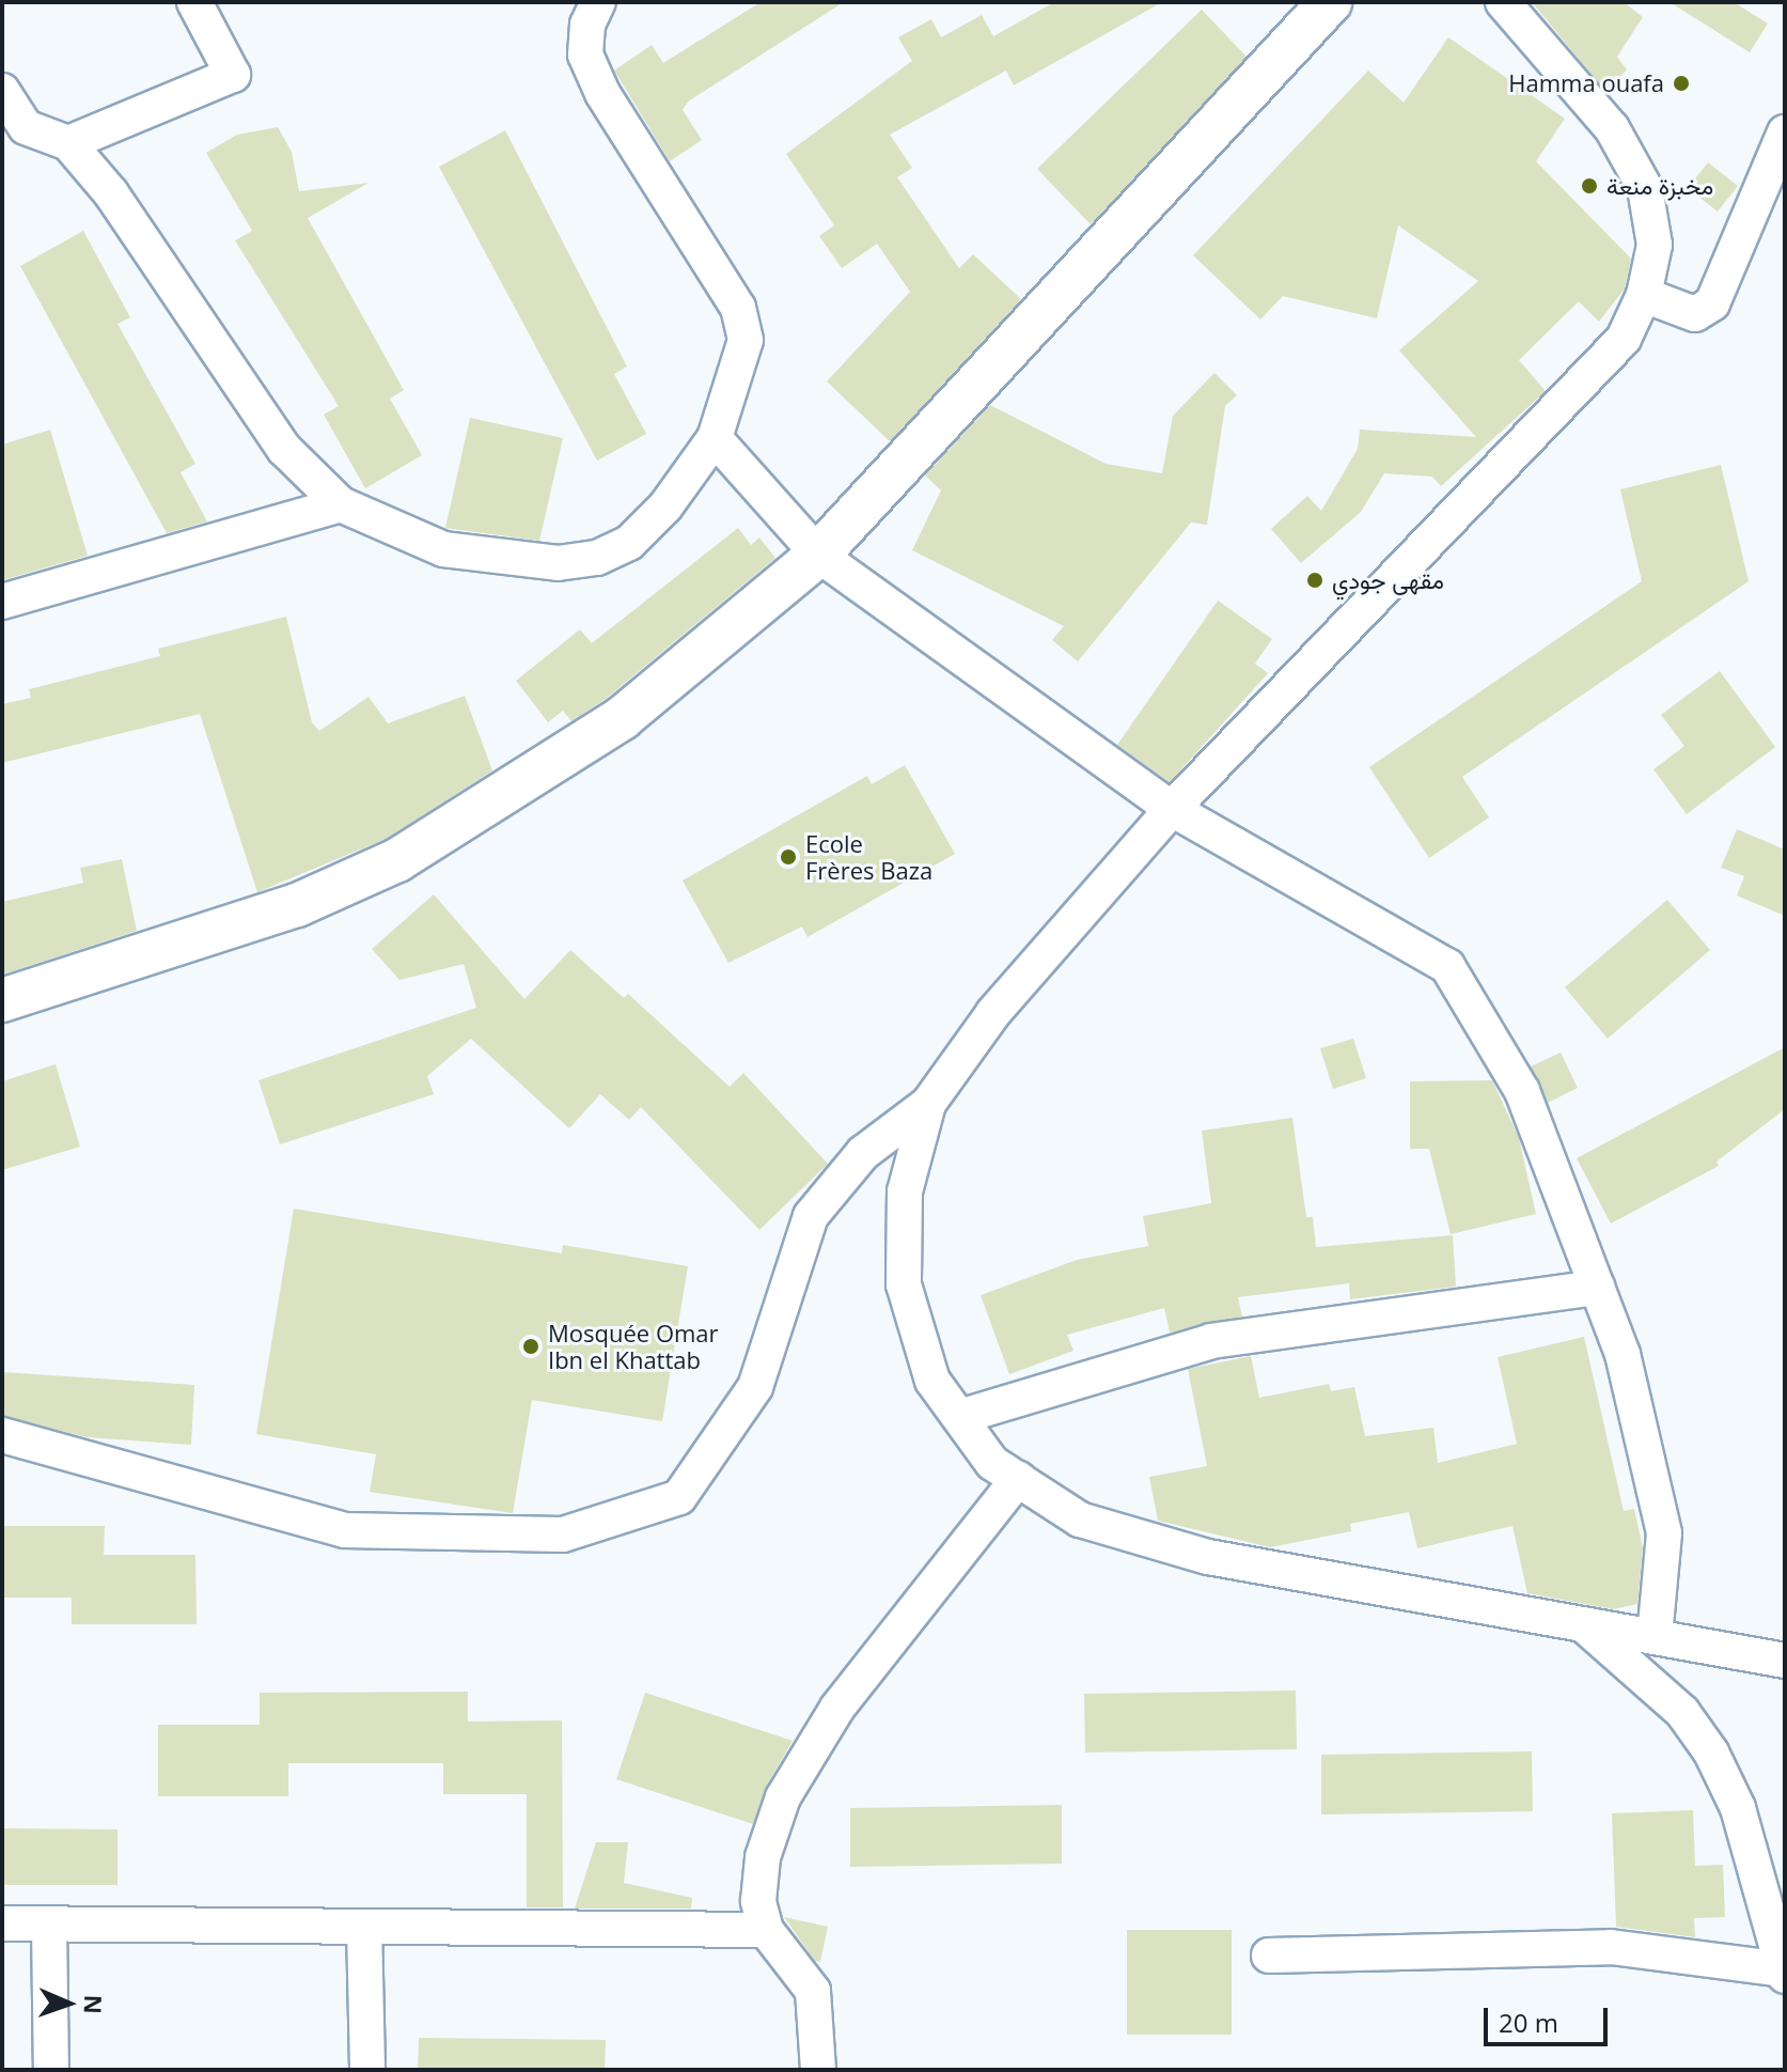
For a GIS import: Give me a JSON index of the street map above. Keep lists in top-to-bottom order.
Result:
{
  "places": [
    "Hamma ouafa",
    "مخبزة منعة",
    "مقهى جودي",
    "Ecole Frères Baza",
    "Mosquée Omar Ibn el Khattab"
  ],
  "scale_bar": "20 m",
  "north": "right"
}
